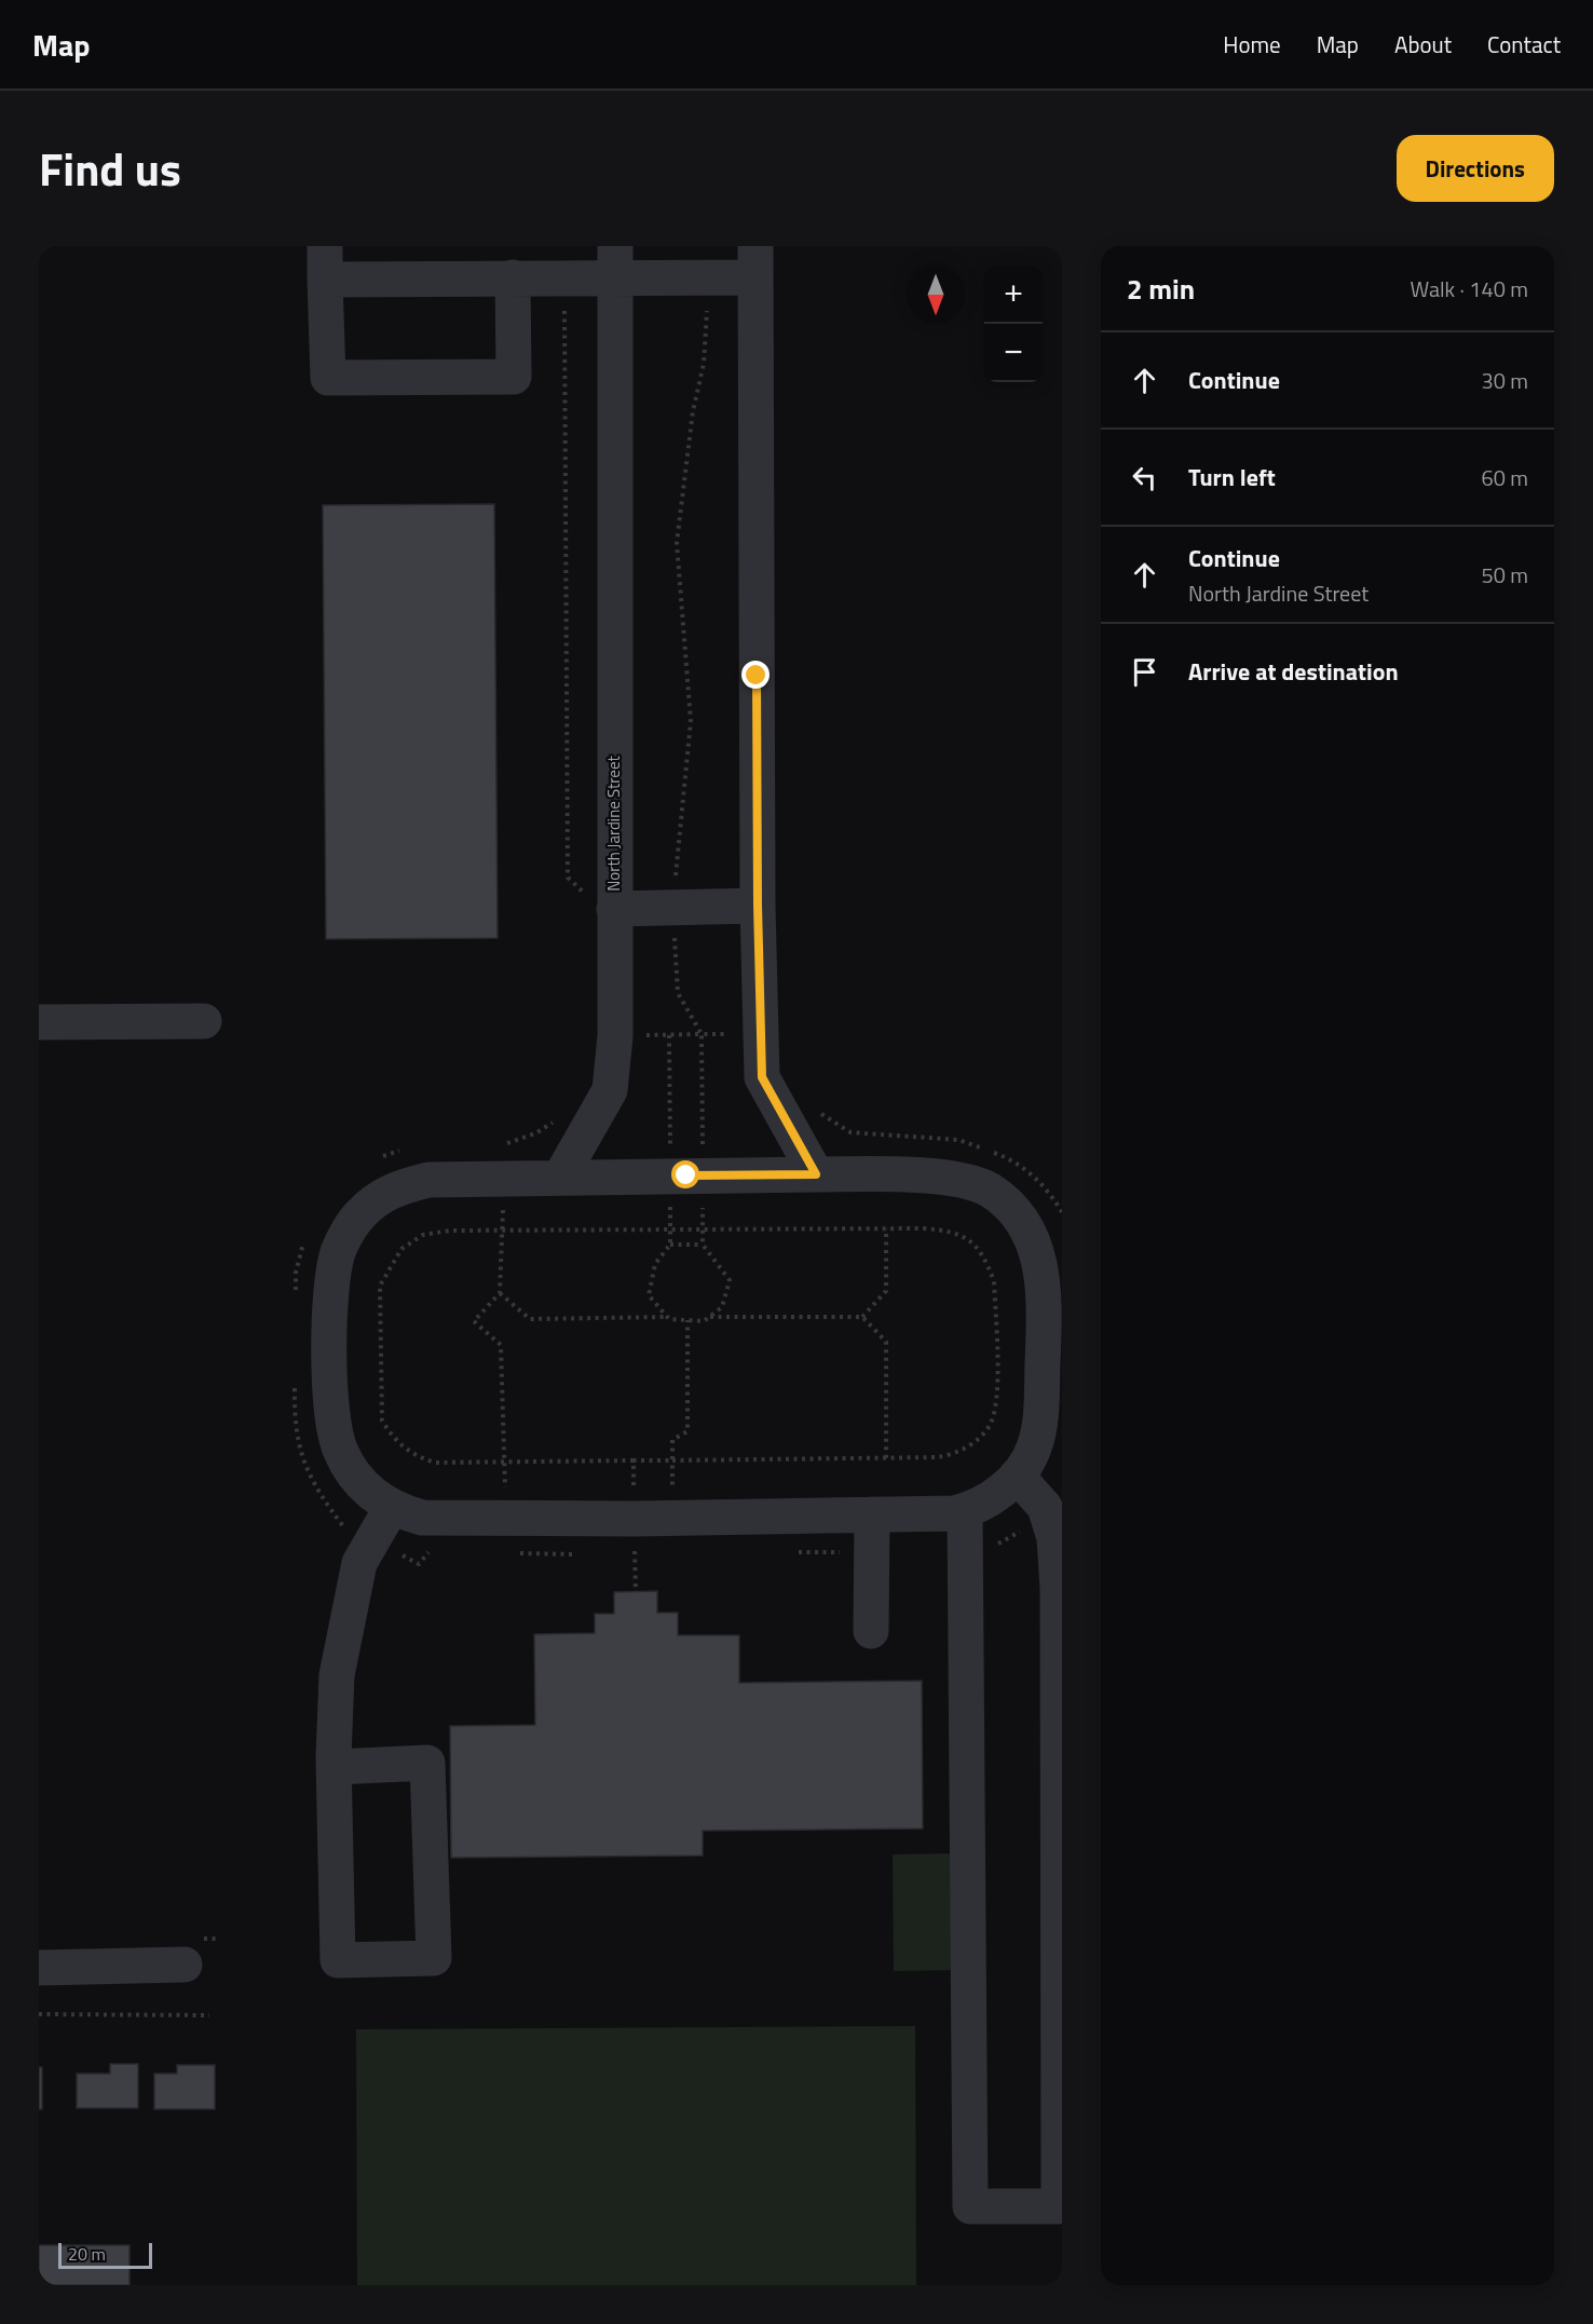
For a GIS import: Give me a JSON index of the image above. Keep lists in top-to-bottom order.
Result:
{
  "streets": {
    "street": ["North Jardine Street"]
  },
  "scale_bar": "20 m",
  "north": "bottom",
  "page": {
    "header": "Map",
    "nav": [
      "Home",
      "Map",
      "About",
      "Contact"
    ],
    "title": "Find us",
    "buttons": "Directions",
    "heading": ["2 min", "Walk · 140 m"],
    "map_buttons": ["+", "−"],
    "list": [
      ["Continue", "30 m"],
      ["Turn left", "60 m"],
      ["Continue", "North Jardine Street", "50 m"],
      "Arrive at destination"
    ],
    "scale": "20 m"
  }
}
